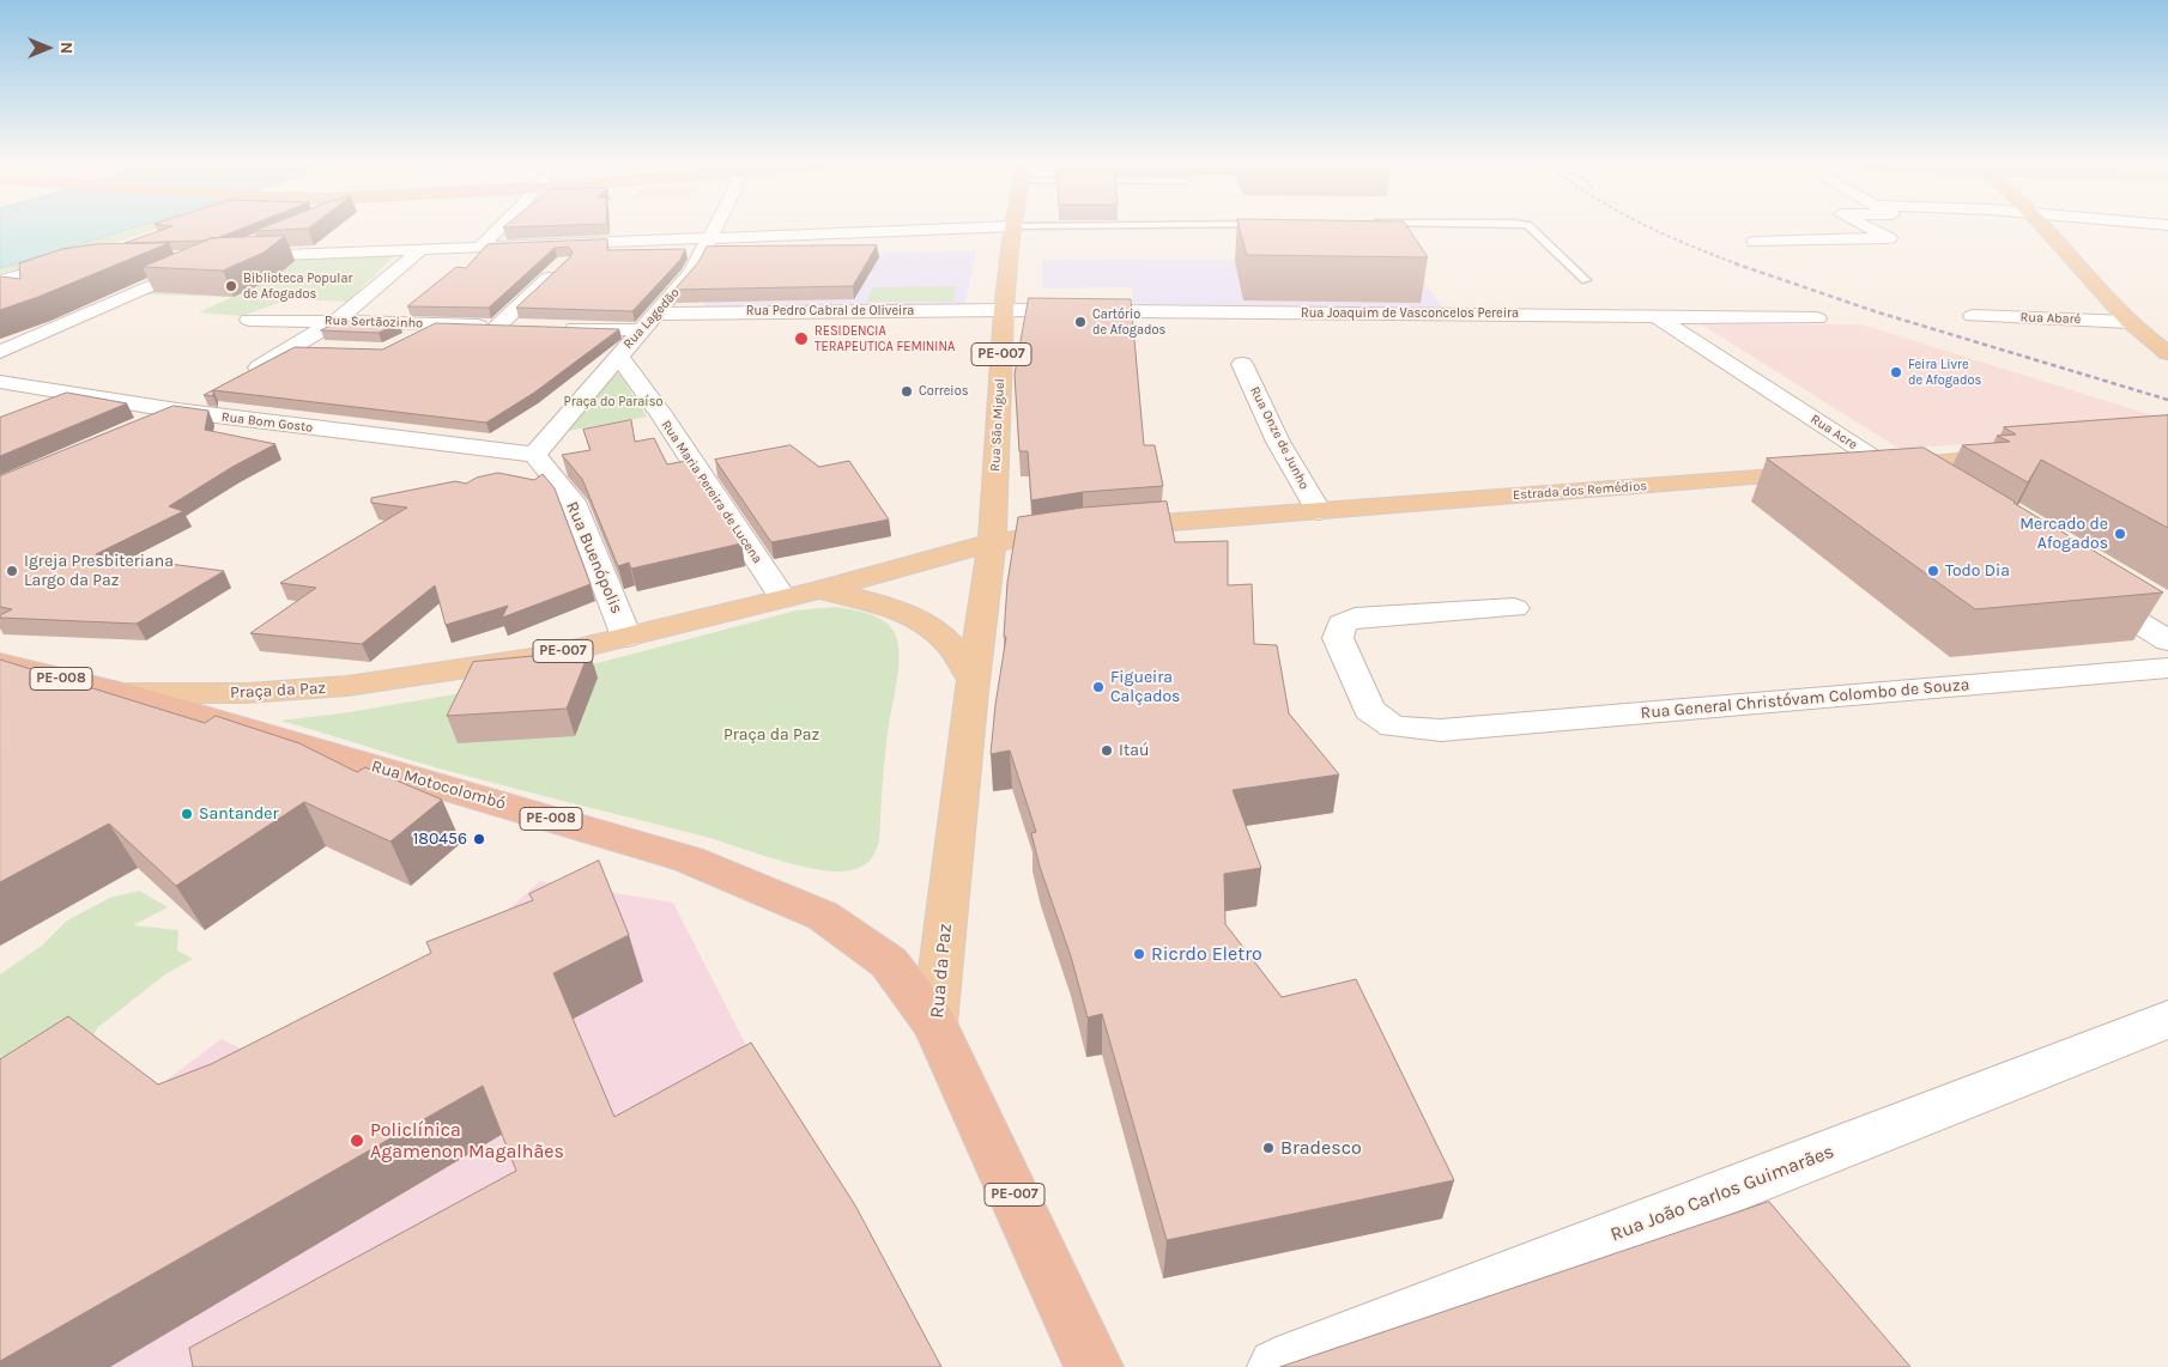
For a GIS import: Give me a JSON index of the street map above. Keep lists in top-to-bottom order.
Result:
{
  "streets": {
    "highway": [
      "PE-007",
      "PE-008",
      "Rua Motocolombó",
      "Rua da Paz"
    ],
    "main road": ["Rua São Miguel", "Estrada dos Remédios", "Praça da Paz"],
    "street": [
      "Rua Pedro Cabral de Oliveira",
      "Rua Joaquim de Vasconcelos Pereira",
      "Rua Lagedão",
      "Rua Abaré",
      "Rua Sertãozinho",
      "Rua Bom Gosto",
      "Rua Acre",
      "Rua Onze de Junho",
      "Rua Maria Pereira de Lucena",
      "Rua Buenópolis",
      "Rua General Christóvam Colombo de Souza",
      "Rua João Carlos Guimarães"
    ]
  },
  "crossings": [
    ["Rua Pedro Cabral de Oliveira", "Rua Joaquim de Vasconcelos Pereira"],
    ["Rua Pedro Cabral de Oliveira", "Rua Lagedão"],
    ["Rua Pedro Cabral de Oliveira", "Rua São Miguel"],
    ["Rua Joaquim de Vasconcelos Pereira", "Rua São Miguel"],
    ["Rua Joaquim de Vasconcelos Pereira", "Rua Acre"],
    ["Rua Lagedão", "Rua Bom Gosto"],
    ["Rua Lagedão", "Rua Maria Pereira de Lucena"],
    ["Rua Lagedão", "Rua Buenópolis"],
    ["Rua Bom Gosto", "Rua Buenópolis"],
    ["Rua São Miguel", "Estrada dos Remédios"],
    ["Rua São Miguel", "Praça da Paz"],
    ["Rua São Miguel", "Rua da Paz"],
    ["Rua Acre", "Estrada dos Remédios"],
    ["Rua Onze de Junho", "Estrada dos Remédios"],
    ["Estrada dos Remédios", "Praça da Paz"],
    ["Estrada dos Remédios", "Rua da Paz"],
    ["Rua Maria Pereira de Lucena", "Praça da Paz"],
    ["Rua Buenópolis", "Praça da Paz"],
    ["Praça da Paz", "Rua Motocolombó"],
    ["Praça da Paz", "Rua da Paz"],
    ["Rua Motocolombó", "Rua da Paz"]
  ],
  "parks": ["Praça do Paraíso", "Praça da Paz"],
  "places": [
    "Biblioteca Popular de Afogados",
    "Cartório de Afogados",
    "RESIDENCIA TERAPEUTICA FEMININA",
    "Feira Livre de Afogados",
    "Correios",
    "Mercado de Afogados",
    "Igreja Presbiteriana Largo da Paz",
    "Todo Dia",
    "Figueira Calçados",
    "Itaú",
    "Santander",
    "180456",
    "Ricrdo Eletro",
    "Policlínica Agamenon Magalhães",
    "Bradesco"
  ],
  "north": "right"
}
